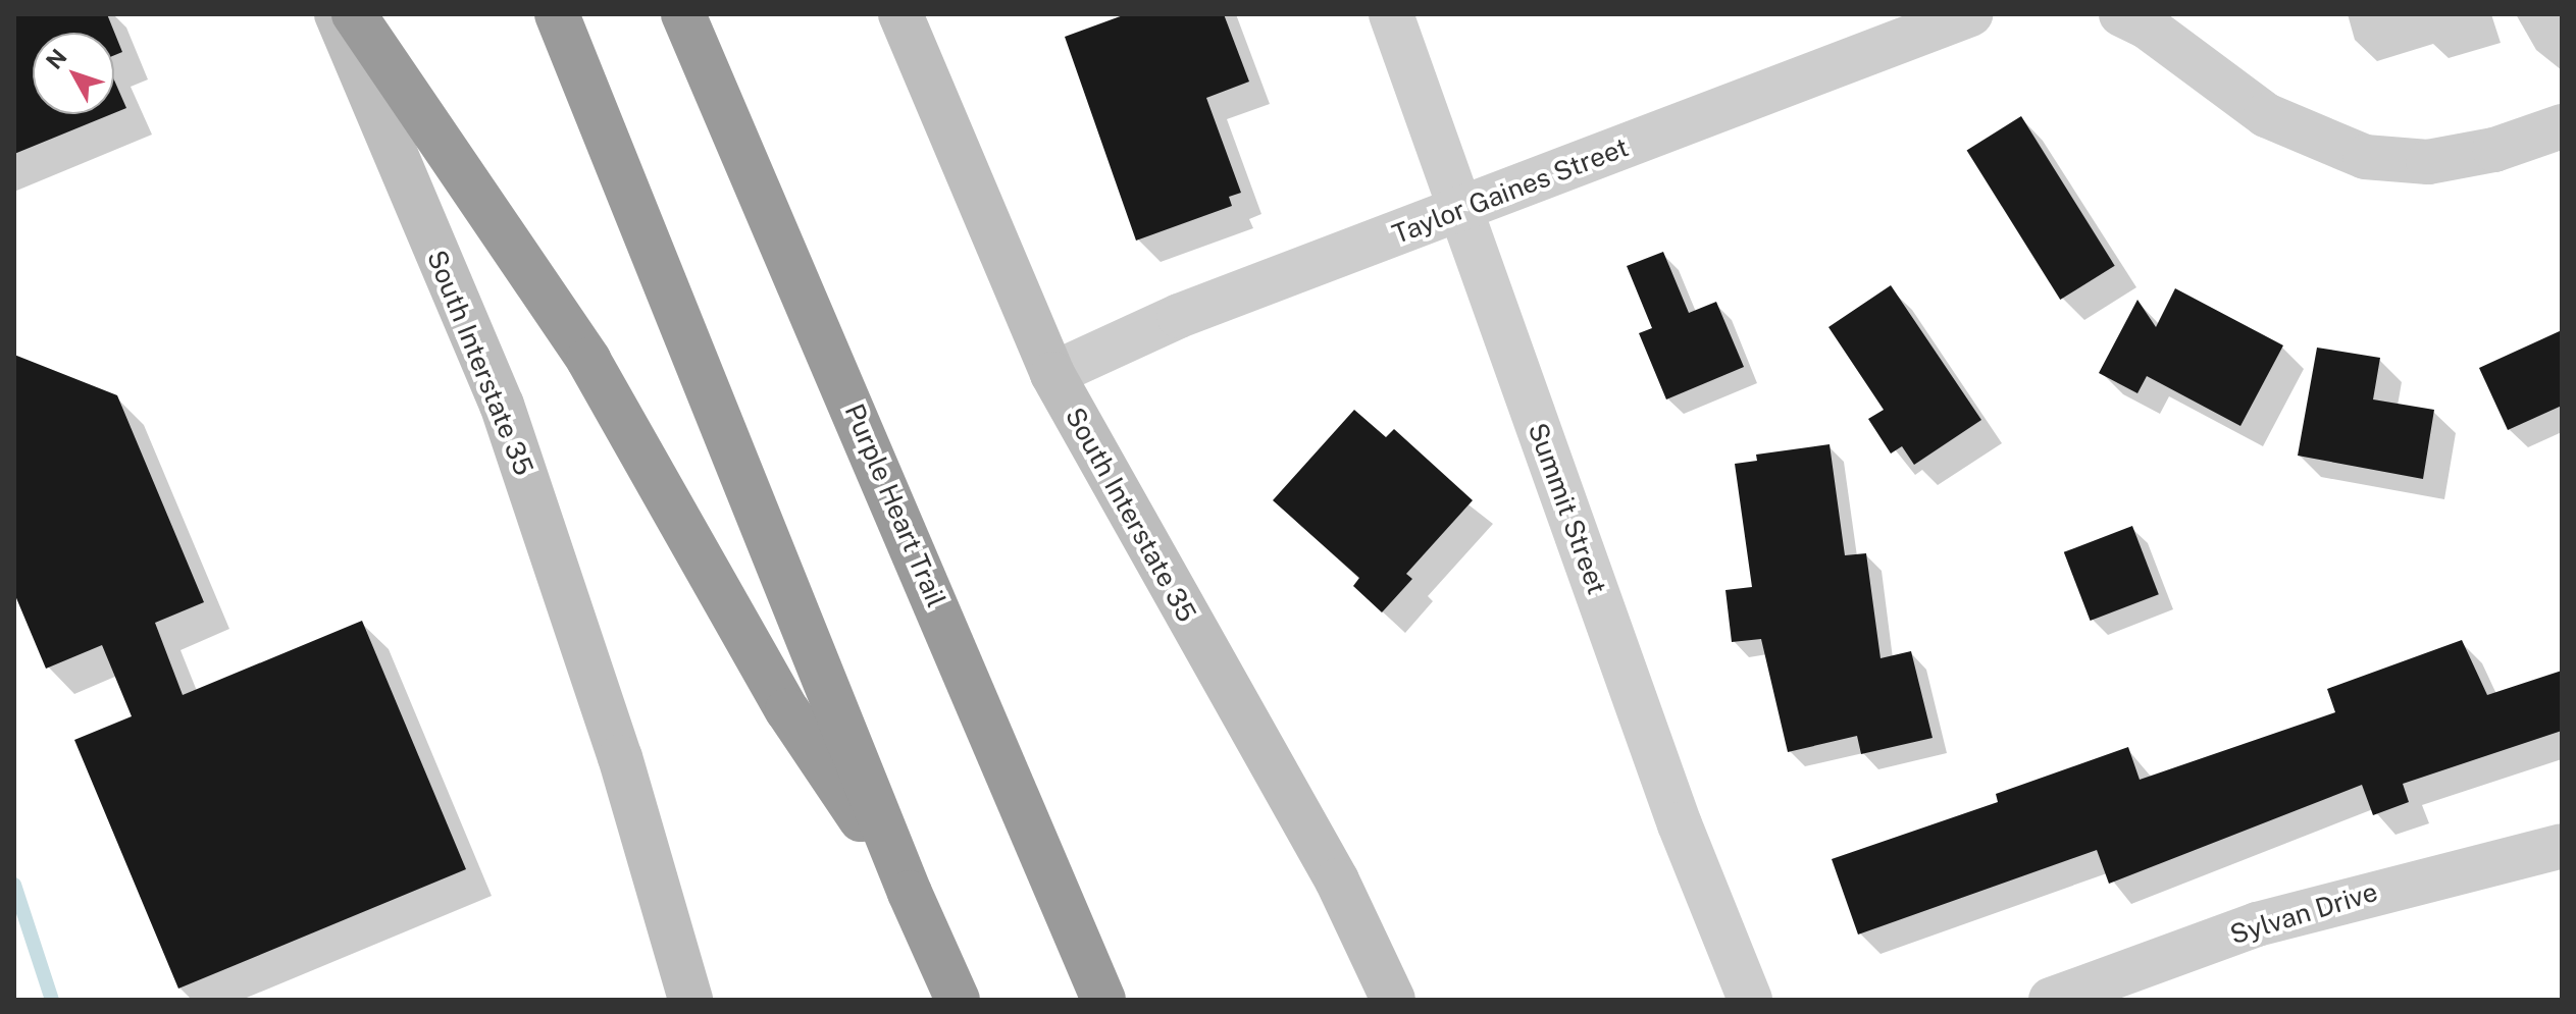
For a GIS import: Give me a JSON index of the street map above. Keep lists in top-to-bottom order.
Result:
{
  "streets": {
    "highway": ["Purple Heart Trail"],
    "main road": ["South Interstate 35"],
    "street": ["Taylor Gaines Street", "Summit Street", "Sylvan Drive"]
  },
  "crossings": [
    ["Taylor Gaines Street", "South Interstate 35"],
    ["Taylor Gaines Street", "Summit Street"]
  ],
  "north": "top left"
}
